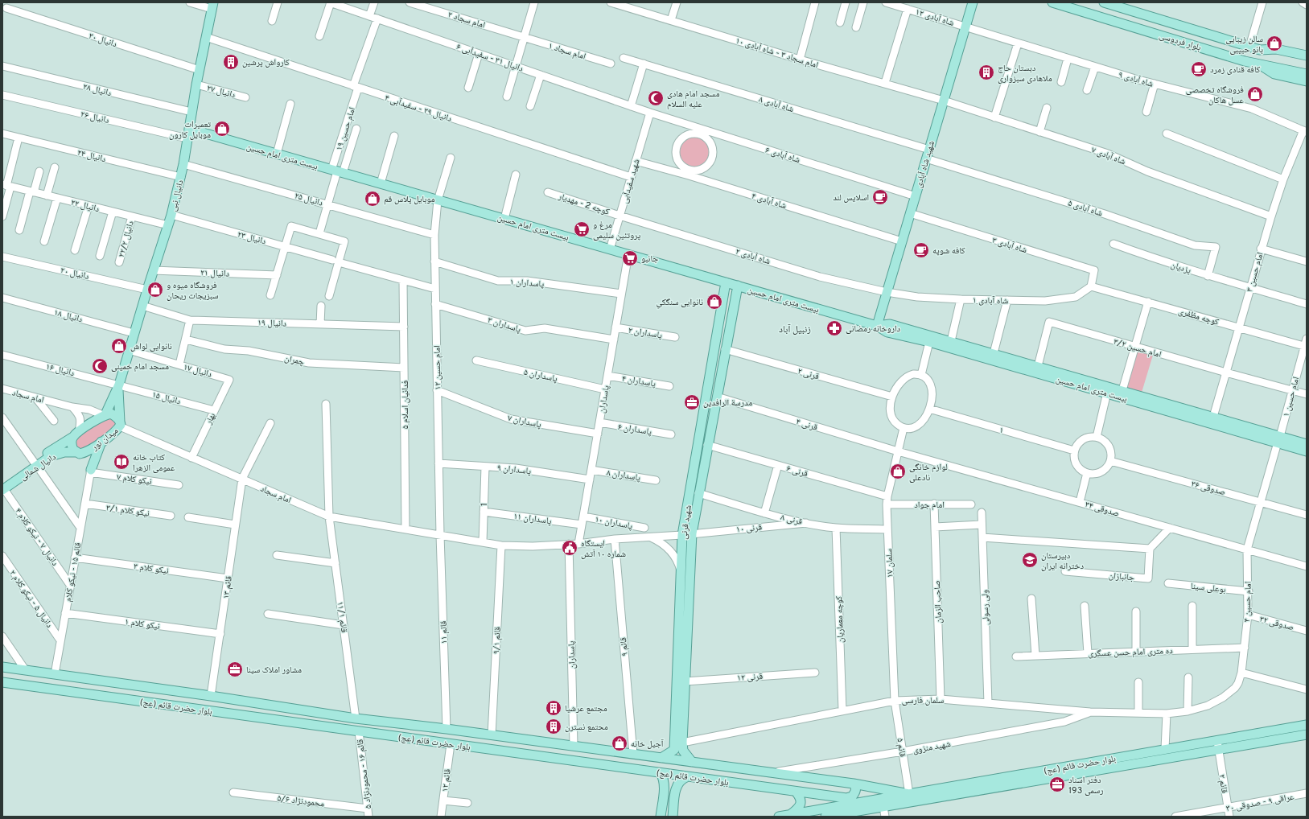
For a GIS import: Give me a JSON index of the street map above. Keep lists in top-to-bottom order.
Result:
{
  "streets": {
    "main road": [
      "بلوار فردوسی",
      "بیست متری امام حسین",
      "شهید شاه آبادی",
      "دانیال نبی",
      "میدان نور",
      "دانیال شمالی",
      "شهید قرنی",
      "بلوار حضرت قائم (عج)"
    ],
    "street": [
      "شاه آبادی ۱۲",
      "امام سجاد ۲",
      "دانیال ۳۰",
      "امام سجاد ۱",
      "امام سجاد ۳ - شاه آبادی ۱۰",
      "دانیال ۳۱ - سفیدآبی ۶",
      "شاه آبادی ۹",
      "دانیال ۲۸",
      "دانیال ۲۷",
      "شاه آبادی ۸",
      "دانیال ۲۹ - سفیدآبی ۴",
      "دانیال ۲۶",
      "امام حسین ۱۹",
      "شاه آبادی ۶",
      "دانیال ۲۴",
      "شاه آبادی ۷",
      "شهید سفیدآبی",
      "دانیال ۲۵",
      "شاه آبادی ۴",
      "کوچه 2 - مهدیار",
      "دانیال ۲۲",
      "شاه آبادی ۵",
      "دانیال ۲۳",
      "دانیال ۲۲/۲",
      "شاه آبادی ۳",
      "شاه آبادی ۲",
      "یزدیان",
      "امام حسین ۳",
      "دانیال ۲۰",
      "دانیال ۲۱",
      "پاسداران ۱",
      "شاه آبادی ۱",
      "دانیال ۱۸",
      "کوچه مظفری",
      "دانیال ۱۹",
      "پاسداران ۳",
      "پاسداران ۲",
      "امام حسین ۳/۲",
      "چمران",
      "امام حسین ۱۲",
      "دانیال ۱۶",
      "دانیال ۱۷",
      "قرنی ۲",
      "پاسداران ۵",
      "پاسداران ۴",
      "امام سجاد",
      "امام حسین ۱",
      "دانیال ۱۵",
      "پاسداران",
      "فدائیان اسلام ۵",
      "بهار",
      "پاسداران ۷",
      "قرنی ۴",
      "پاسداران ۶",
      "۱",
      "پاسداران ۹",
      "قرنی ۶",
      "پاسداران ۸",
      "نیکو کلام ٧",
      "صدوقی ۳۶",
      "1",
      "امام جواد",
      "صدوقی ۳۴",
      "نیکو کلام ۳/۱",
      "پاسداران ۱۱",
      "قرنی ۸",
      "پاسداران ۱۰",
      "قرنی ۱۰",
      "دانیال ۷ - نیکو کلام ۴",
      "سلمان ۱۷",
      "نیکو کلام ۳",
      "قائم ۱۵ - نیکو کلام",
      "جانبازان",
      "قائم ۱۳",
      "بوعلی سینا",
      "دانیال ۵ - نیکو کلام ۲",
      "صاحب الزمان",
      "امام حسین ۴",
      "ولی رسولی",
      "قائم ۱۱/۱",
      "کوچه معماریان",
      "صدوقی ۳۲",
      "نیکو کلام ۱",
      "قائم ۱۱",
      "قائم ۹/۱",
      "قائم ۹",
      "ده متری امام حسن عسگری",
      "قرنی ۱۲",
      "سلمان فارسی",
      "شهید منزوی",
      "قائم ۵",
      "قائم ۱۶ - محمودنژاد ۵",
      "قائم ۱۲",
      "قائم ۲",
      "محمودنژاد ۵/۶",
      "عراقی ۹ - صدوقی ۳۰"
    ]
  },
  "crossings": [
    ["شاه آبادی ۱۲", "شاه آبادی ۹"],
    ["شاه آبادی ۱۲", "شهید شاه آبادی"],
    ["امام سجاد ۲", "امام سجاد ۱"],
    ["دانیال ۳۰", "دانیال نبی"],
    ["امام سجاد ۳ - شاه آبادی ۱۰", "شاه آبادی ۷"],
    ["امام سجاد ۳ - شاه آبادی ۱۰", "شهید شاه آبادی"],
    ["دانیال ۳۱ - سفیدآبی ۶", "امام حسین ۱۹"],
    ["دانیال ۳۱ - سفیدآبی ۶", "شاه آبادی ۶"],
    ["دانیال ۳۱ - سفیدآبی ۶", "شهید سفیدآبی"],
    ["شاه آبادی ۹", "شهید شاه آبادی"],
    ["شاه آبادی ۹", "امام حسین ۳"],
    ["دانیال ۲۸", "دانیال نبی"],
    ["دانیال ۲۷", "دانیال نبی"],
    ["شاه آبادی ۸", "شهید شاه آبادی"],
    ["دانیال ۲۹ - سفیدآبی ۴", "امام حسین ۱۹"],
    ["دانیال ۲۹ - سفیدآبی ۴", "شهید سفیدآبی"],
    ["دانیال ۲۹ - سفیدآبی ۴", "دانیال نبی"],
    ["دانیال ۲۶", "دانیال نبی"],
    ["امام حسین ۱۹", "بیست متری امام حسین"],
    ["شاه آبادی ۶", "شهید شاه آبادی"],
    ["شاه آبادی ۶", "شهید سفیدآبی"],
    ["شاه آبادی ۶", "شاه آبادی ۴"],
    ["دانیال ۲۴", "دانیال نبی"],
    ["شاه آبادی ۷", "شهید شاه آبادی"],
    ["شاه آبادی ۷", "امام حسین ۳"],
    ["بیست متری امام حسین", "شهید شاه آبادی"],
    ["بیست متری امام حسین", "شهید سفیدآبی"],
    ["بیست متری امام حسین", "دانیال نبی"],
    ["بیست متری امام حسین", "امام حسین ۳"],
    ["بیست متری امام حسین", "امام حسین ۳/۲"],
    ["بیست متری امام حسین", "امام حسین ۱۲"],
    ["بیست متری امام حسین", "امام حسین ۱"],
    ["بیست متری امام حسین", "پاسداران"],
    ["بیست متری امام حسین", "شهید قرنی"],
    ["بیست متری امام حسین", "امام حسین ۴"],
    ["شهید شاه آبادی", "شاه آبادی ۴"],
    ["شهید شاه آبادی", "شاه آبادی ۵"],
    ["شهید شاه آبادی", "شاه آبادی ۳"],
    ["شهید شاه آبادی", "شاه آبادی ۲"],
    ["شهید شاه آبادی", "شاه آبادی ۱"],
    ["شهید سفیدآبی", "شاه آبادی ۴"],
    ["شهید سفیدآبی", "کوچه 2 - مهدیار"],
    ["شهید سفیدآبی", "شاه آبادی ۲"],
    ["دانیال نبی", "دانیال ۲۵"],
    ["دانیال نبی", "دانیال ۲۲"],
    ["دانیال نبی", "دانیال ۲۳"],
    ["دانیال نبی", "دانیال ۲۰"],
    ["دانیال نبی", "دانیال ۲۱"],
    ["دانیال نبی", "دانیال ۱۸"],
    ["دانیال نبی", "دانیال ۱۹"],
    ["دانیال نبی", "دانیال ۱۶"],
    ["دانیال نبی", "دانیال ۱۷"],
    ["دانیال نبی", "امام سجاد"],
    ["دانیال نبی", "دانیال ۱۵"],
    ["دانیال نبی", "میدان نور"],
    ["دانیال ۲۵", "امام حسین ۱۲"],
    ["کوچه 2 - مهدیار", "شاه آبادی ۲"],
    ["دانیال ۲۲", "دانیال ۲۲/۲"],
    ["شاه آبادی ۵", "یزدیان"],
    ["دانیال ۲۳", "امام حسین ۱۲"],
    ["دانیال ۲۳", "فدائیان اسلام ۵"],
    ["شاه آبادی ۳", "شاه آبادی ۱"],
    ["شاه آبادی ۳", "کوچه مظفری"],
    ["شاه آبادی ۲", "شاه آبادی ۱"],
    ["یزدیان", "امام حسین ۳"],
    ["امام حسین ۳", "کوچه مظفری"],
    ["امام حسین ۳", "امام حسین ۳/۲"],
    ["پاسداران ۱", "امام حسین ۱۲"],
    ["پاسداران ۱", "پاسداران"],
    ["شاه آبادی ۱", "کوچه مظفری"],
    ["کوچه مظفری", "امام حسین ۱"],
    ["دانیال ۱۹", "فدائیان اسلام ۵"],
    ["پاسداران ۳", "امام حسین ۱۲"],
    ["پاسداران ۳", "پاسداران"],
    ["پاسداران ۲", "پاسداران"],
    ["امام حسین ۳/۲", "امام حسین ۱"],
    ["چمران", "فدائیان اسلام ۵"],
    ["امام حسین ۱۲", "امام سجاد"],
    ["امام حسین ۱۲", "پاسداران ۷"],
    ["امام حسین ۱۲", "پاسداران ۹"],
    ["امام حسین ۱۲", "قائم ۱۱"],
    ["دانیال ۱۶", "دانیال ۱۵"],
    ["دانیال ۱۷", "بهار"],
    ["قرنی ۲", "۱"],
    ["قرنی ۲", "شهید قرنی"],
    ["قرنی ۲", "سلمان ۱۷"],
    ["پاسداران ۵", "پاسداران"],
    ["پاسداران ۴", "پاسداران"],
    ["امام سجاد", "پاسداران"],
    ["امام سجاد", "فدائیان اسلام ۵"],
    ["امام سجاد", "بهار"],
    ["امام سجاد", "میدان نور"],
    ["امام سجاد", "1"],
    ["امام سجاد", "قرنی ۱۰"],
    ["امام سجاد", "قائم ۱۳"],
    ["امام سجاد", "قائم ۱۱/۱"],
    ["امام سجاد", "قائم ۱۱"],
    ["امام سجاد", "قائم ۹/۱"],
    ["امام حسین ۱", "امام حسین ۴"],
    ["دانیال ۱۵", "بهار"],
    ["پاسداران", "پاسداران ۷"],
    ["پاسداران", "پاسداران ۶"],
    ["پاسداران", "پاسداران ۹"],
    ["پاسداران", "پاسداران ۸"],
    ["پاسداران", "پاسداران ۱۱"],
    ["پاسداران", "پاسداران ۱۰"],
    ["پاسداران", "قرنی ۱۰"],
    ["پاسداران", "بلوار حضرت قائم (عج)"],
    ["قرنی ۴", "صدوقی ۳۴"],
    ["قرنی ۴", "شهید قرنی"],
    ["قرنی ۴", "سلمان ۱۷"],
    ["۱", "صدوقی ۳۶"],
    ["۱", "سلمان ۱۷"],
    ["میدان نور", "دانیال شمالی"],
    ["دانیال شمالی", "دانیال ۷ - نیکو کلام ۴"],
    ["پاسداران ۹", "1"],
    ["قرنی ۶", "شهید قرنی"],
    ["قرنی ۶", "سلمان ۱۷"],
    ["نیکو کلام ٧", "قائم ۱۵ - نیکو کلام"],
    ["صدوقی ۳۶", "امام حسین ۴"],
    ["1", "پاسداران ۱۱"],
    ["امام جواد", "سلمان ۱۷"],
    ["امام جواد", "صاحب الزمان"],
    ["صدوقی ۳۴", "سلمان ۱۷"],
    ["صدوقی ۳۴", "امام حسین ۴"],
    ["نیکو کلام ۳/۱", "قائم ۱۵ - نیکو کلام"],
    ["قرنی ۸", "شهید قرنی"],
    ["قرنی ۸", "قرنی ۱۰"],
    ["قرنی ۸", "سلمان ۱۷"],
    ["قرنی ۸", "کوچه معماریان"],
    ["شهید قرنی", "قرنی ۱۰"],
    ["شهید قرنی", "قرنی ۱۲"],
    ["شهید قرنی", "سلمان فارسی"],
    ["قرنی ۱۰", "قائم ۹"],
    ["دانیال ۷ - نیکو کلام ۴", "قائم ۱۵ - نیکو کلام"],
    ["سلمان ۱۷", "سلمان فارسی"],
    ["سلمان ۱۷", "قائم ۵"],
    ["نیکو کلام ۳", "قائم ۱۵ - نیکو کلام"],
    ["نیکو کلام ۳", "قائم ۱۳"],
    ["قائم ۱۵ - نیکو کلام", "دانیال ۵ - نیکو کلام ۲"],
    ["قائم ۱۵ - نیکو کلام", "نیکو کلام ۱"],
    ["قائم ۱۵ - نیکو کلام", "بلوار حضرت قائم (عج)"],
    ["قائم ۱۳", "نیکو کلام ۱"],
    ["قائم ۱۳", "بلوار حضرت قائم (عج)"],
    ["بوعلی سینا", "امام حسین ۴"],
    ["صاحب الزمان", "سلمان فارسی"],
    ["امام حسین ۴", "صدوقی ۳۲"],
    ["امام حسین ۴", "ده متری امام حسن عسگری"],
    ["امام حسین ۴", "سلمان فارسی"],
    ["ولی رسولی", "سلمان فارسی"],
    ["قائم ۱۱/۱", "بلوار حضرت قائم (عج)"],
    ["کوچه معماریان", "سلمان فارسی"],
    ["قائم ۱۱", "بلوار حضرت قائم (عج)"],
    ["قائم ۹/۱", "بلوار حضرت قائم (عج)"],
    ["قائم ۹", "بلوار حضرت قائم (عج)"],
    ["سلمان فارسی", "شهید منزوی"],
    ["سلمان فارسی", "قائم ۵"],
    ["بلوار حضرت قائم (عج)", "شهید منزوی"],
    ["بلوار حضرت قائم (عج)", "قائم ۵"],
    ["بلوار حضرت قائم (عج)", "قائم ۱۶ - محمودنژاد ۵"],
    ["بلوار حضرت قائم (عج)", "قائم ۱۲"],
    ["بلوار حضرت قائم (عج)", "قائم ۲"],
    ["شهید منزوی", "قائم ۵"],
    ["قائم ۱۶ - محمودنژاد ۵", "محمودنژاد ۵/۶"],
    ["قائم ۲", "عراقی ۹ - صدوقی ۳۰"]
  ],
  "districts": ["زنبیل آباد"],
  "places": {
    "shop": [
      "سالن زیبایی بانو حبیبی",
      "فروشگاه تخصصی عسل هاکان",
      "تعمیرات موبایل کارون",
      "موبایل پلاس قم",
      "فروشگاه میوه و سبزیجات ریحان",
      "نانوایی سنگکیِ",
      "نانوایی لواش",
      "لوازم خانگی نادعلی",
      "آجیل خانه"
    ],
    "building": [
      "کارواش پرشین",
      "دبستان حاج ملاهادی سبزواری",
      "مجتمع عرشیا",
      "محتمع نسترن"
    ],
    "cafe": ["کافه قنادی زمرد", "اسلایس لند", "کافه شوپه"],
    "mosque": ["مسجد امام هادی علیه السلام", "مسجد امام خمینی"],
    "supermarket": ["مرغ و پروتئین سلیمی", "جانبو"],
    "pharmacy": ["داروخانه رمضانی"],
    "office": ["مدرسة الرافدین", "مشاور املاک سینا", "دفتر اسناد رسمی 193"],
    "library": ["کتاب خانه عمومی الزهرا"],
    "public building": ["ایستگاه شماره ۱۰ آتش"],
    "school or university": ["دبیرستان دخترانه ایران"]
  }
}
